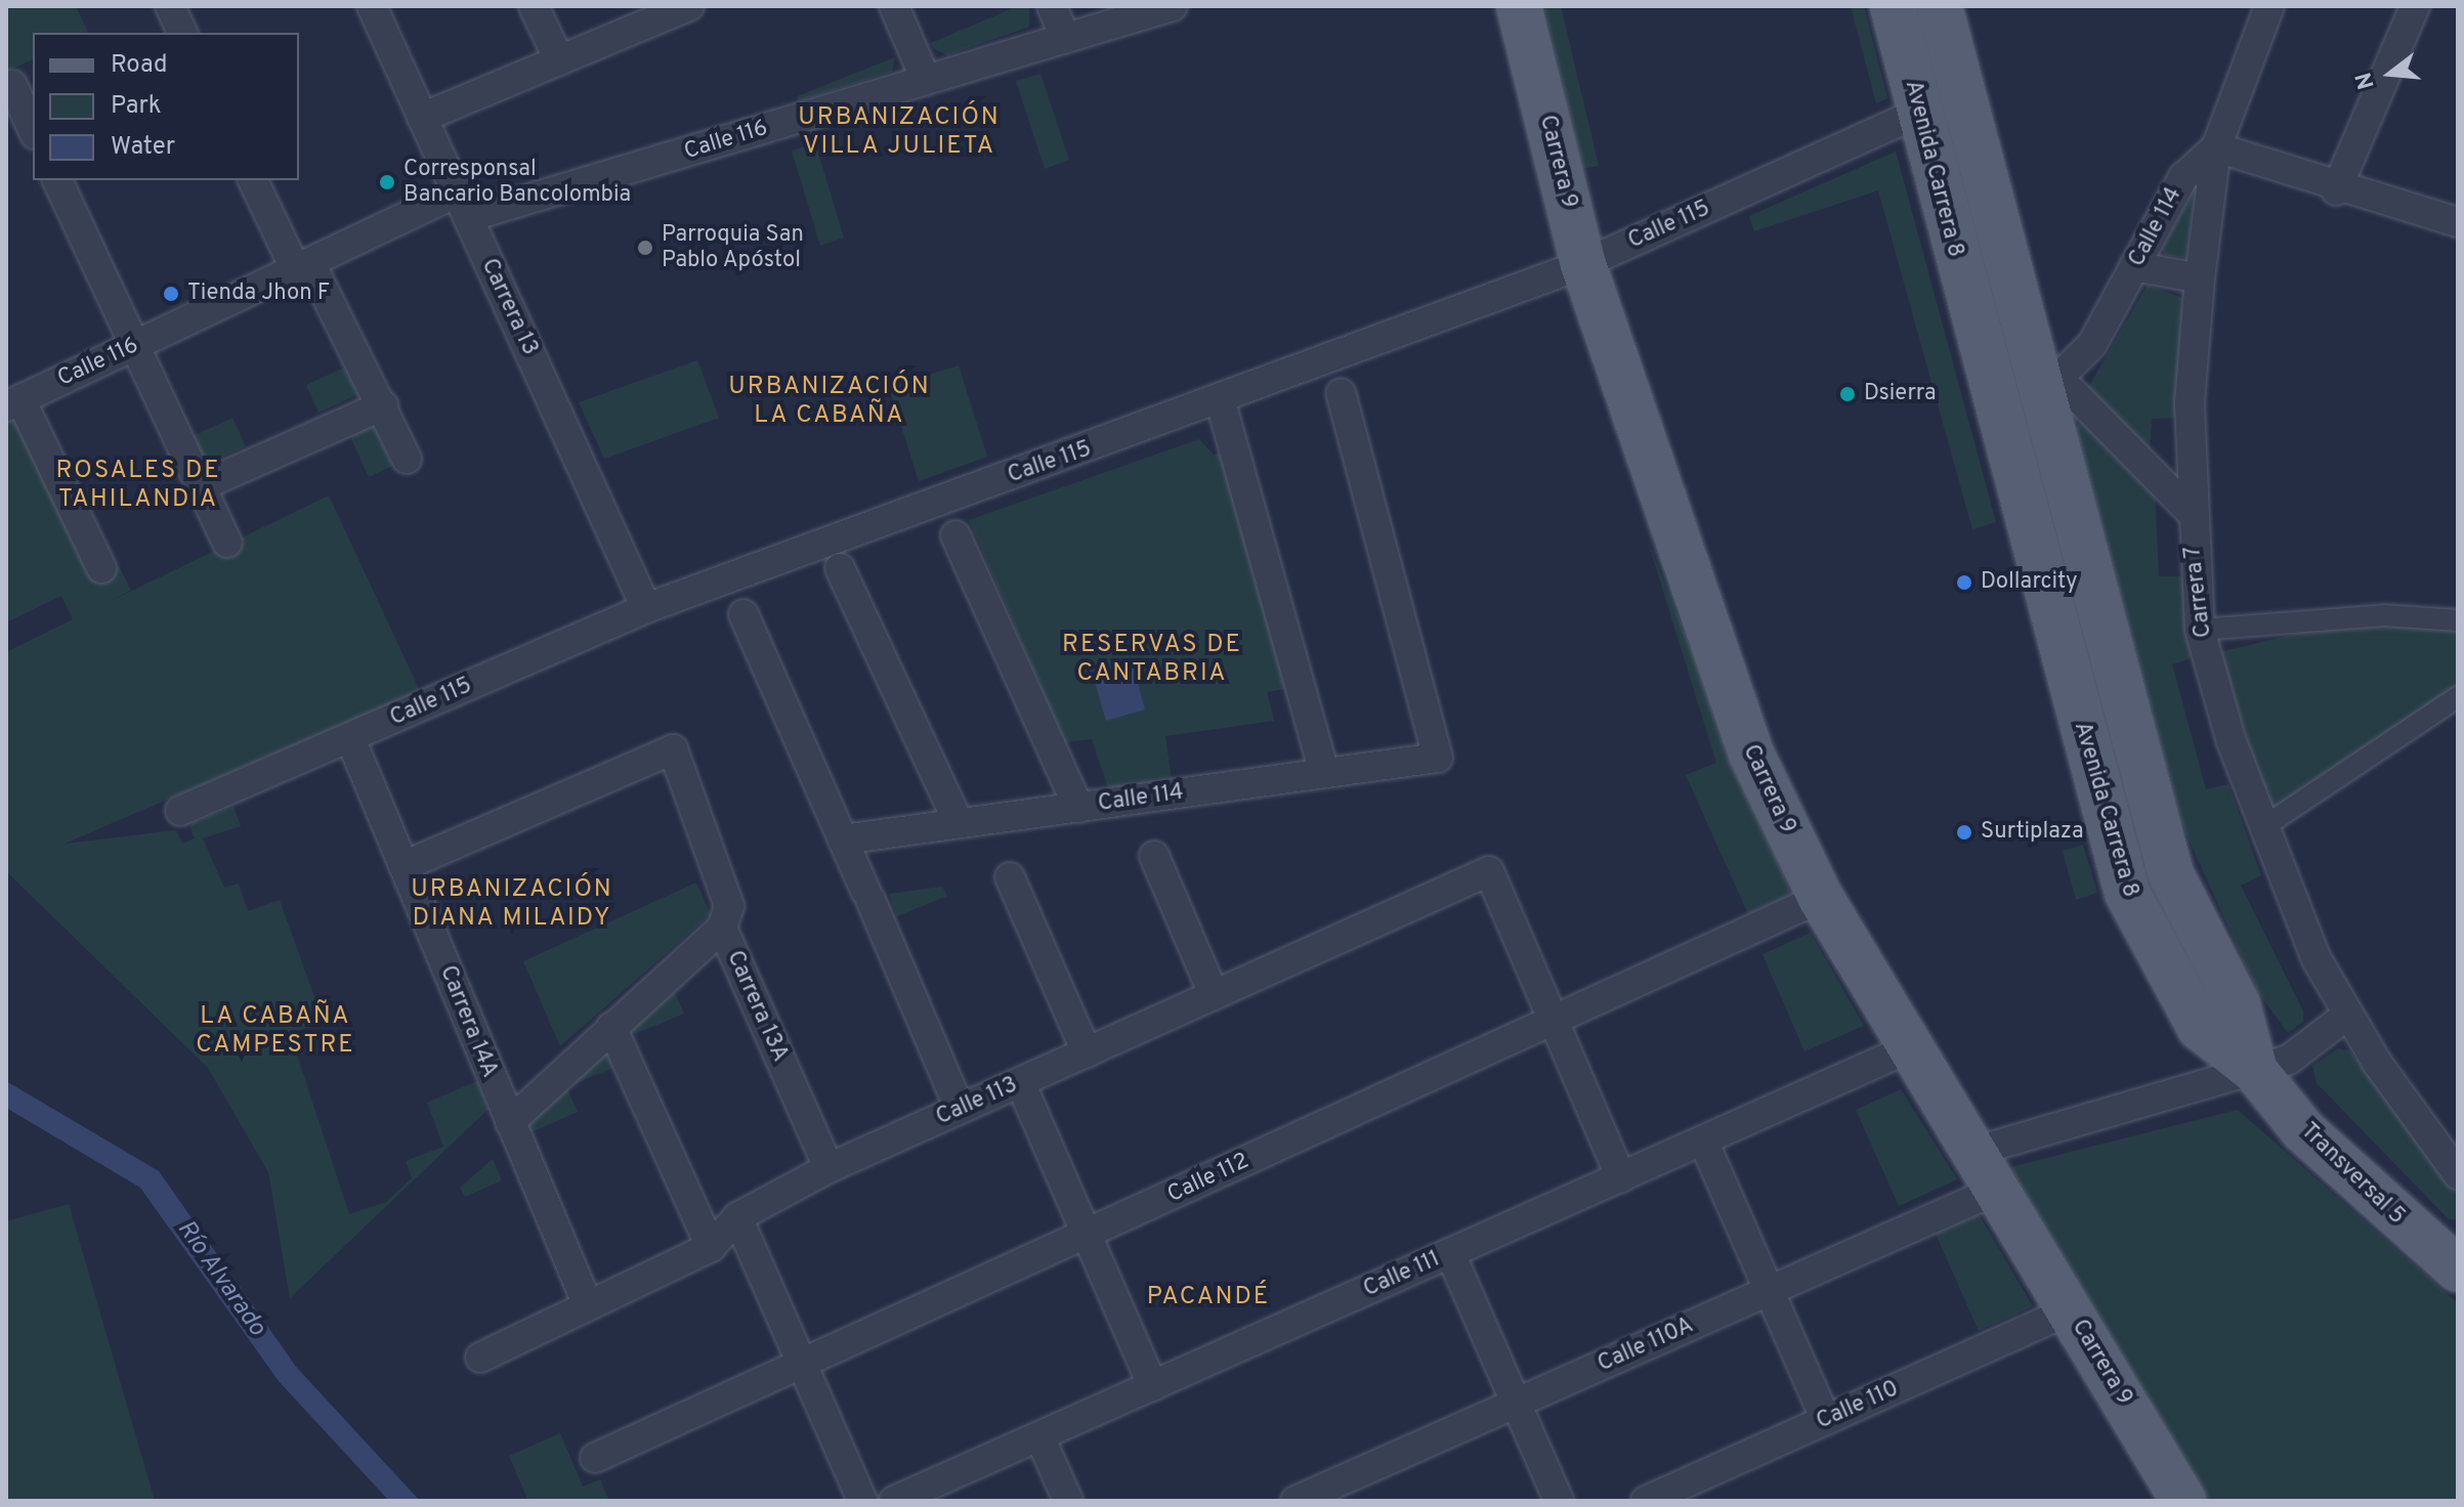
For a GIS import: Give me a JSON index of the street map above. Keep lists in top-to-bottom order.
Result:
{
  "streets": {
    "main road": ["Carrera 9", "Avenida Carrera 8", "Transversal 5"],
    "street": [
      "Calle 116",
      "Calle 115",
      "Calle 114",
      "Carrera 13",
      "Carrera 7",
      "Carrera 13A",
      "Carrera 14A",
      "Calle 113",
      "Calle 112",
      "Calle 111",
      "Calle 110A",
      "Calle 110"
    ]
  },
  "crossings": [
    ["Calle 116", "Carrera 13"],
    ["Carrera 9", "Calle 115"],
    ["Carrera 9", "Calle 112"],
    ["Carrera 9", "Calle 111"],
    ["Carrera 9", "Calle 110A"],
    ["Carrera 9", "Calle 110"],
    ["Avenida Carrera 8", "Calle 115"],
    ["Avenida Carrera 8", "Calle 114"],
    ["Avenida Carrera 8", "Transversal 5"],
    ["Calle 115", "Carrera 13"],
    ["Calle 115", "Carrera 14A"],
    ["Calle 114", "Carrera 7"],
    ["Carrera 13A", "Carrera 14A"],
    ["Carrera 13A", "Calle 113"],
    ["Carrera 14A", "Calle 113"],
    ["Calle 113", "Calle 112"]
  ],
  "districts": [
    "URBANIZACIÓN VILLA JULIETA",
    "URBANIZACIÓN LA CABAÑA",
    "ROSALES DE TAHILANDIA",
    "RESERVAS DE CANTABRIA",
    "URBANIZACIÓN DIANA MILAIDY",
    "LA CABAÑA CAMPESTRE",
    "PACANDÉ"
  ],
  "water": ["Río Alvarado"],
  "places": [
    "Corresponsal Bancario Bancolombia",
    "Parroquia San Pablo Apóstol",
    "Tienda Jhon F",
    "Dsierra",
    "Dollarcity",
    "Surtiplaza"
  ],
  "legend": ["Road", "Park", "Water"],
  "north": "left"
}
